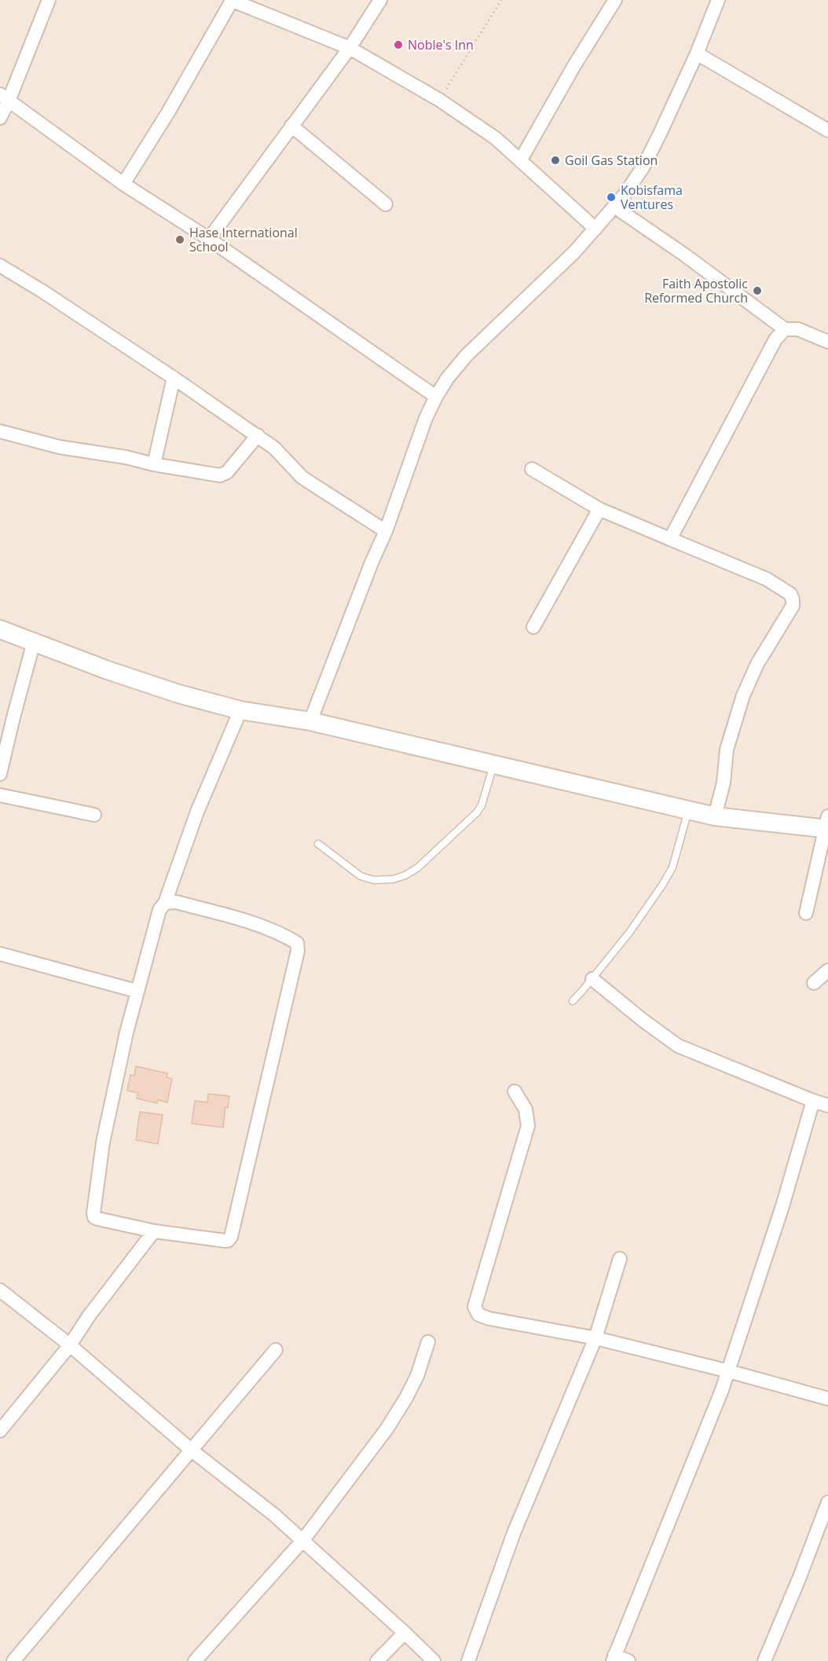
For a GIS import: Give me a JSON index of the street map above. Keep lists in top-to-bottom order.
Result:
{
  "places": [
    "Noble's Inn",
    "Goil Gas Station",
    "Kobisfama Ventures",
    "Hase International School",
    "Faith Apostolic Reformed Church"
  ]
}
